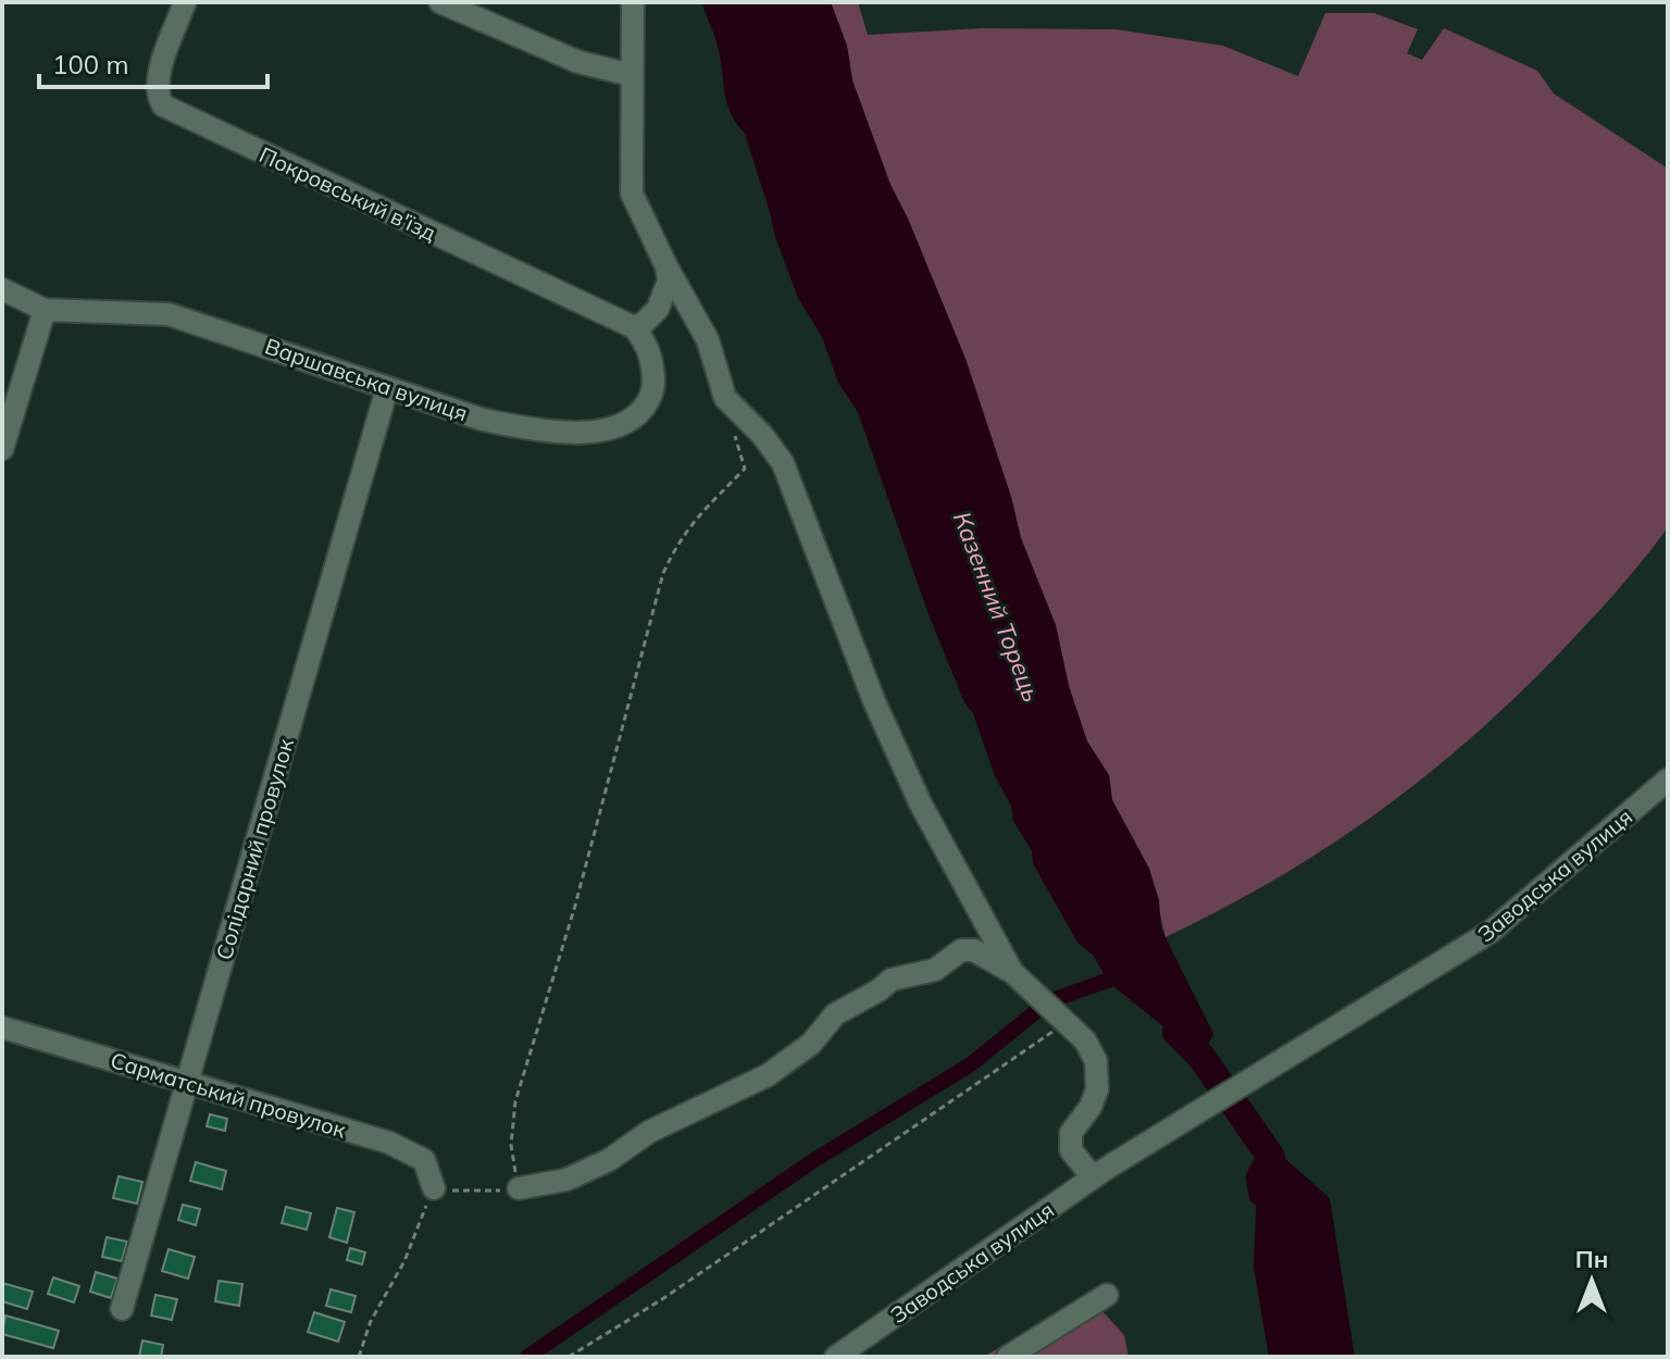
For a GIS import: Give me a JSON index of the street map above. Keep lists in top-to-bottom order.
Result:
{
  "streets": {
    "street": [
      "Покровський в'їзд",
      "Варшавська вулиця",
      "Солідарний провулок",
      "Заводська вулиця",
      "Сарматський провулок"
    ]
  },
  "crossings": [
    ["Покровський в'їзд", "Варшавська вулиця"],
    ["Варшавська вулиця", "Солідарний провулок"],
    ["Солідарний провулок", "Сарматський провулок"]
  ],
  "water": ["Казенний Торець"],
  "scale_bar": "100 m",
  "north": "top"
}
